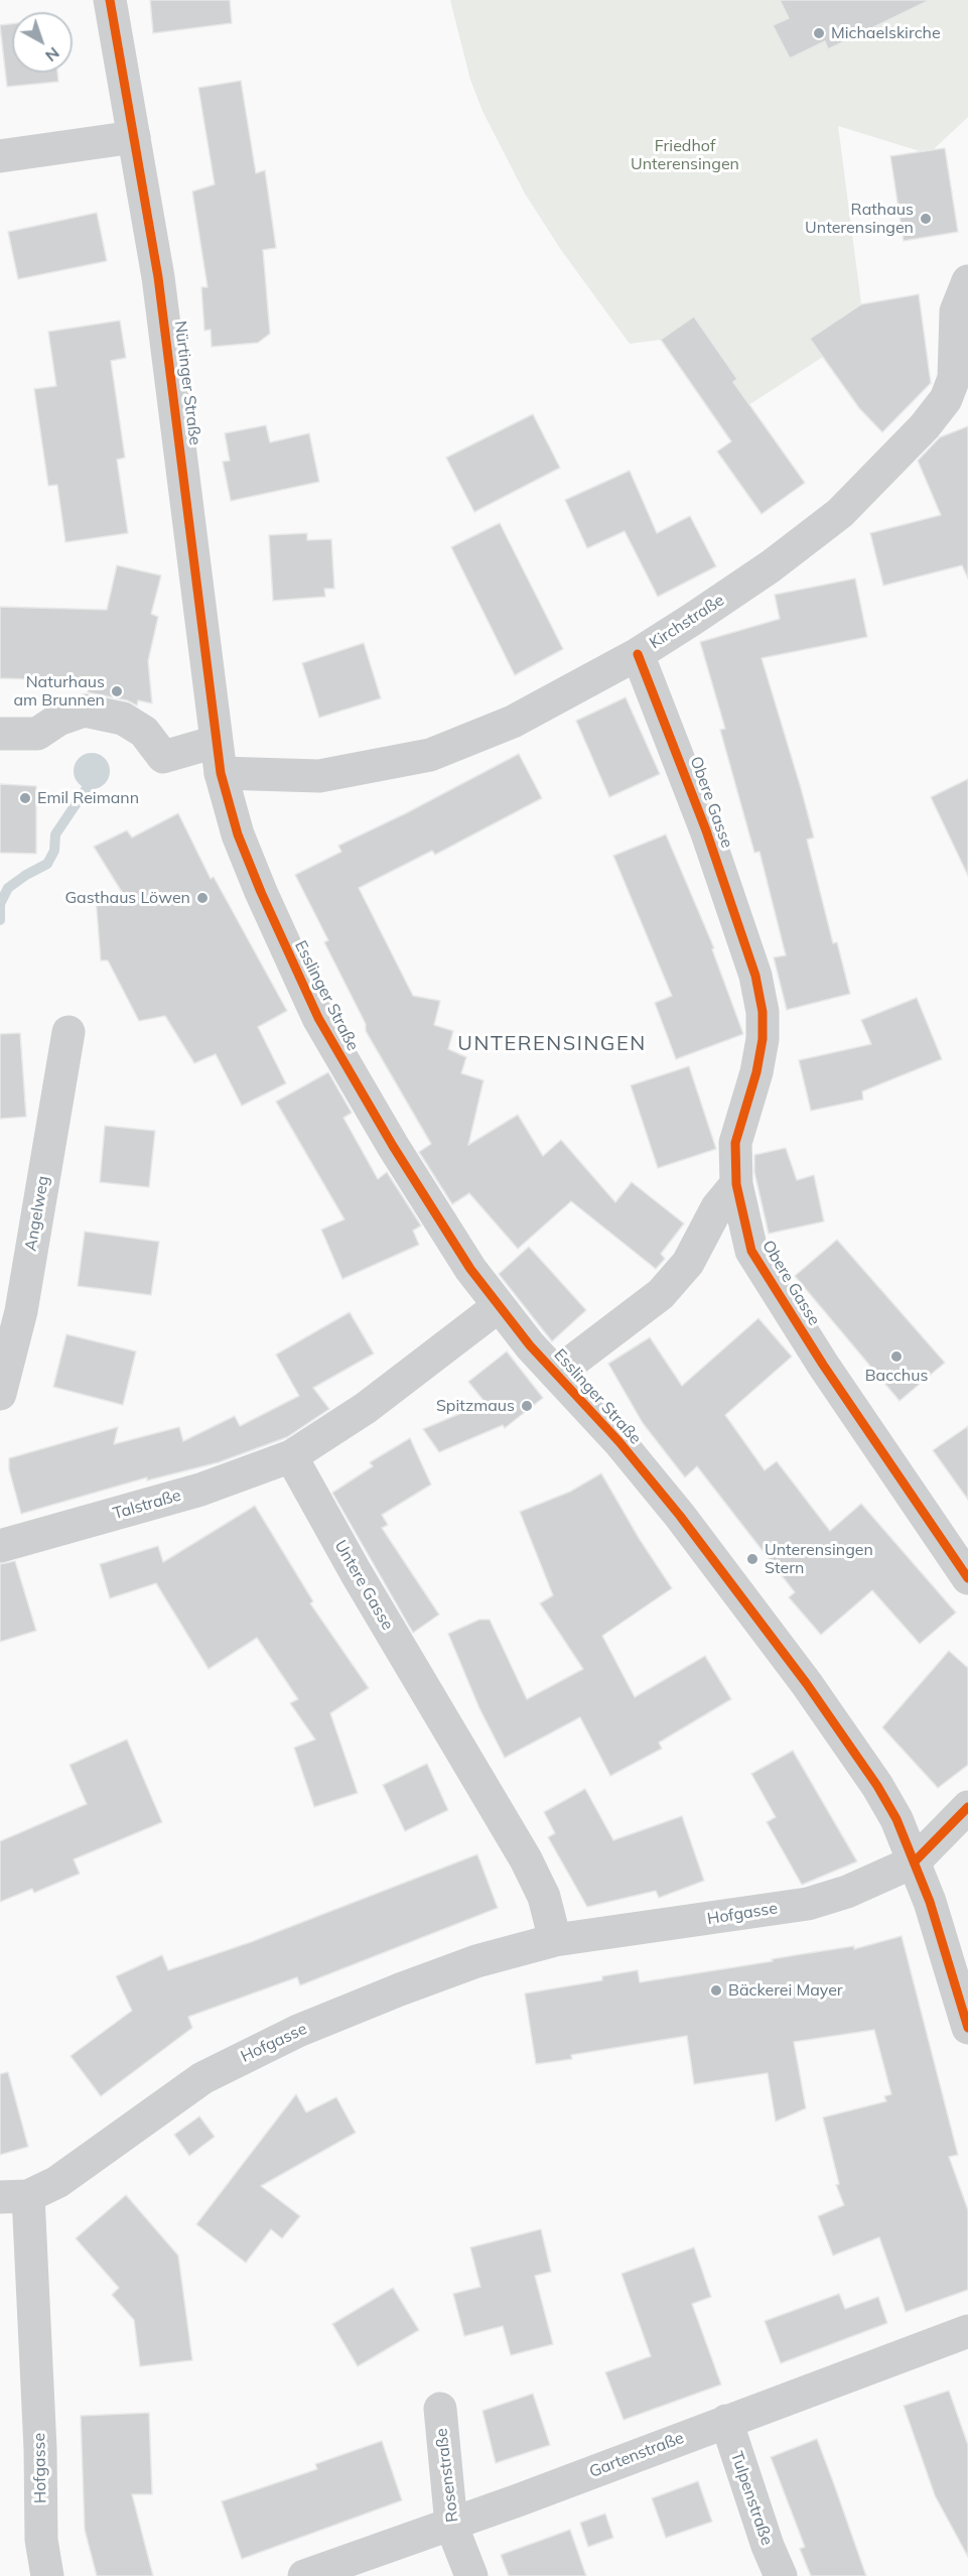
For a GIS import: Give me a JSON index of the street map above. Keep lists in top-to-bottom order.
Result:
{
  "streets": {
    "street": [
      "Nürtinger Straße",
      "Kirchstraße",
      "Obere Gasse",
      "Esslinger Straße",
      "Angelweg",
      "Talstraße",
      "Untere Gasse",
      "Hofgasse",
      "Gartenstraße",
      "Rosenstraße",
      "Tulpenstraße"
    ]
  },
  "crossings": [
    ["Nürtinger Straße", "Kirchstraße"],
    ["Nürtinger Straße", "Esslinger Straße"],
    ["Kirchstraße", "Obere Gasse"],
    ["Kirchstraße", "Esslinger Straße"],
    ["Esslinger Straße", "Hofgasse"],
    ["Talstraße", "Untere Gasse"],
    ["Untere Gasse", "Hofgasse"],
    ["Gartenstraße", "Rosenstraße"],
    ["Gartenstraße", "Tulpenstraße"]
  ],
  "districts": ["UNTERENSINGEN"],
  "parks": ["Friedhof Unterensingen"],
  "places": [
    "Michaelskirche",
    "Rathaus Unterensingen",
    "Naturhaus am Brunnen",
    "Emil Reimann",
    "Gasthaus Löwen",
    "Bacchus",
    "Spitzmaus",
    "Unterensingen Stern",
    "Bäckerei Mayer"
  ],
  "north": "bottom right"
}
